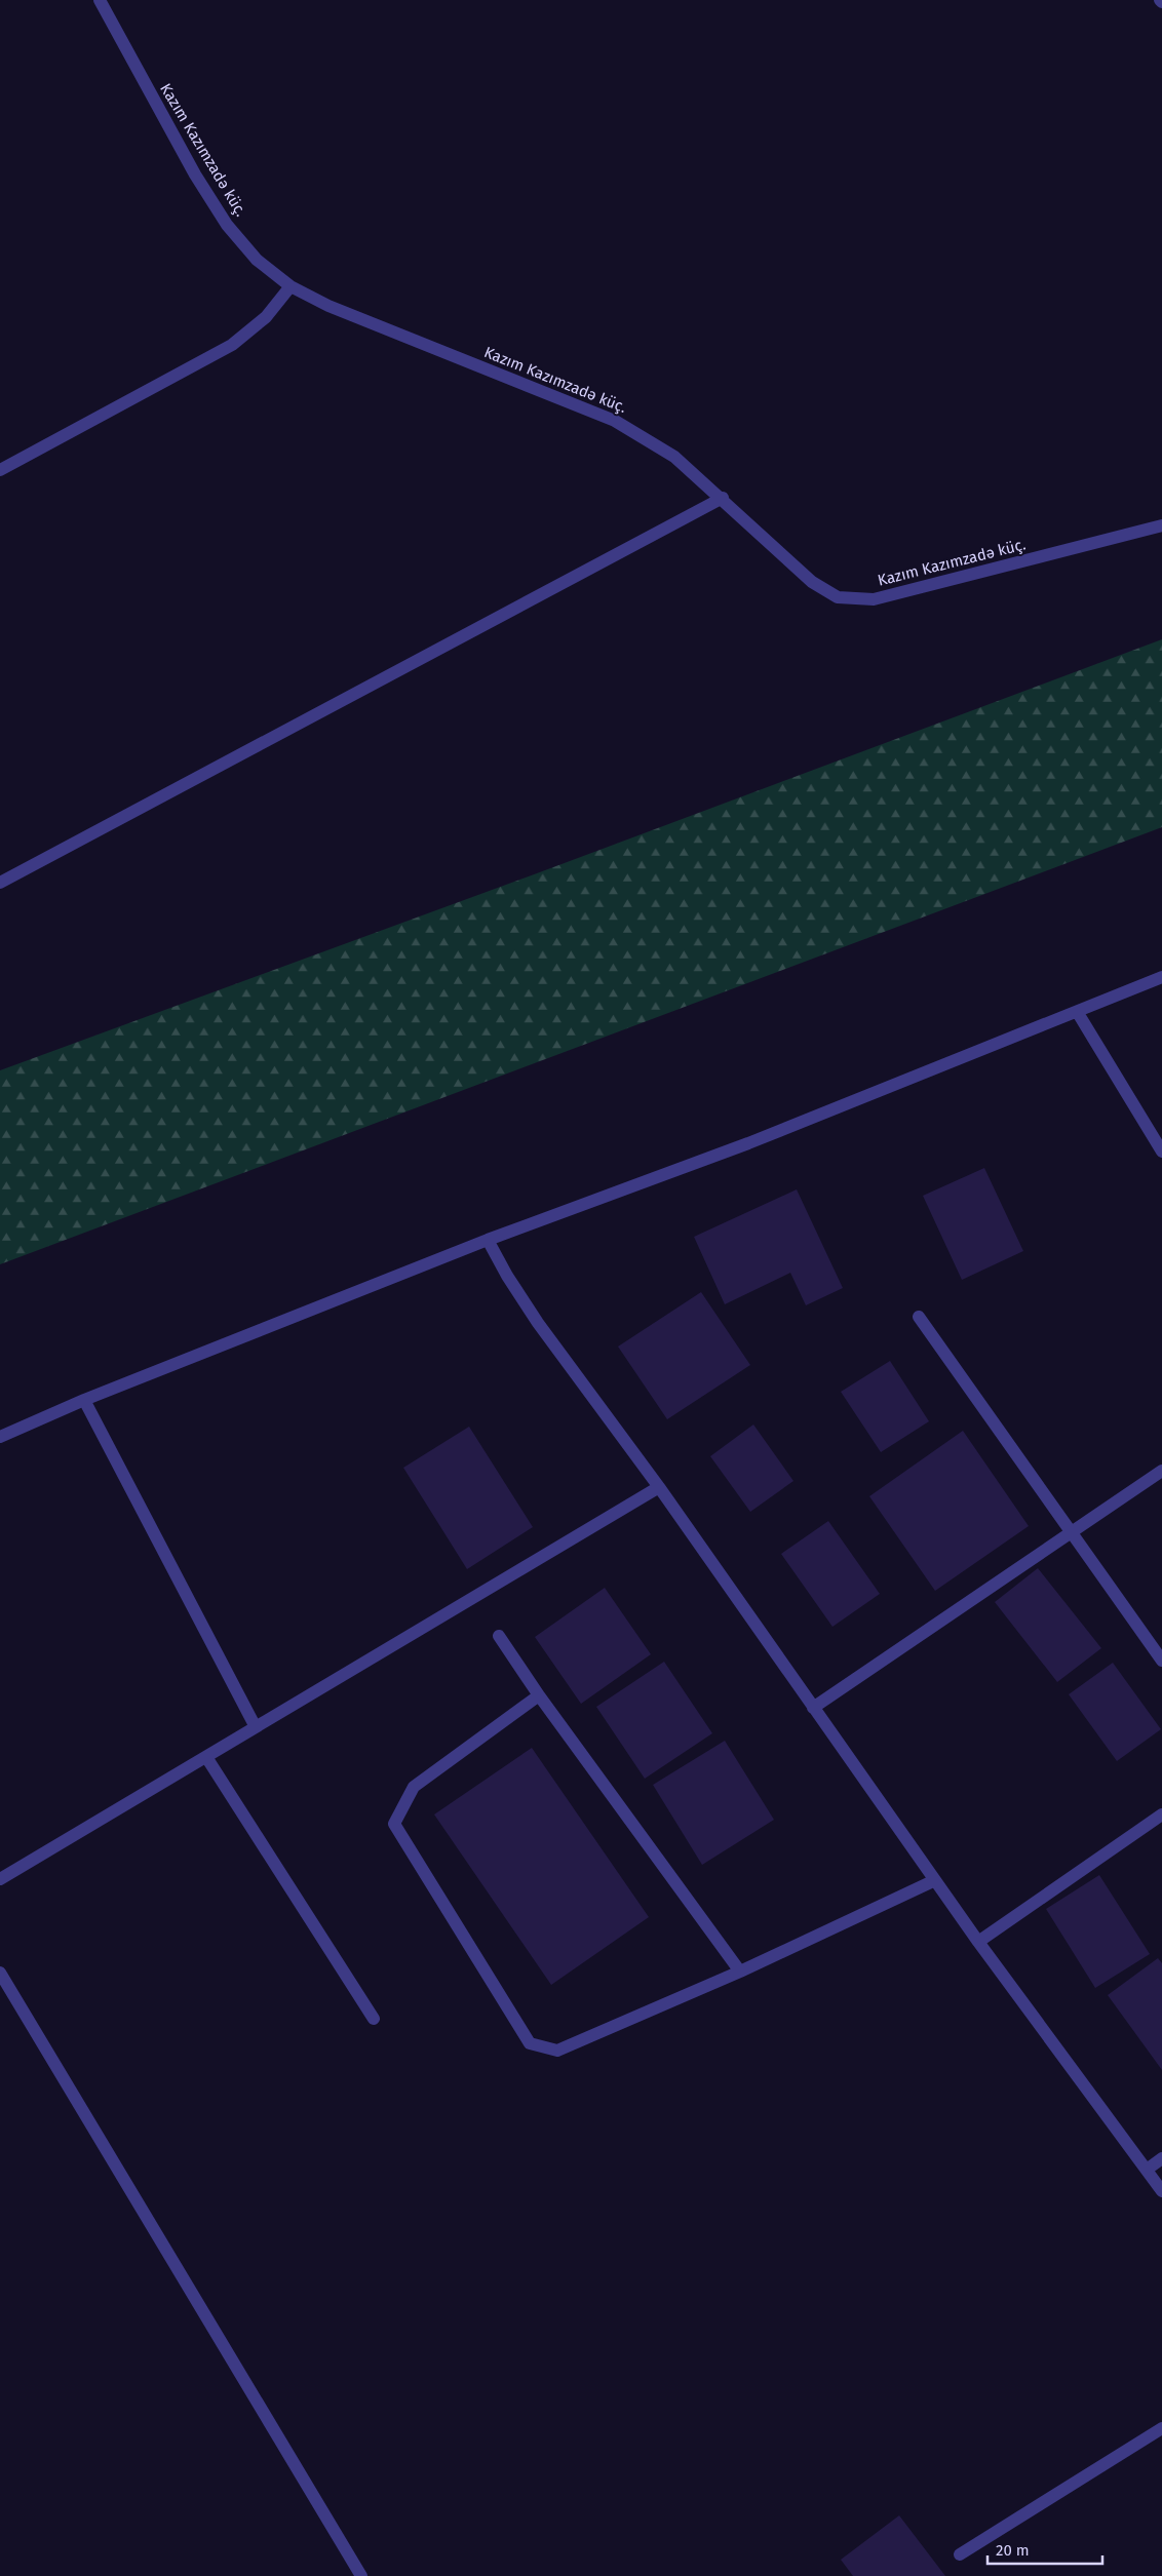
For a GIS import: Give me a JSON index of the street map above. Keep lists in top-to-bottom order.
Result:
{
  "streets": {
    "street": ["Kazım Kazımzadə küç."]
  },
  "scale_bar": "20 m"
}
